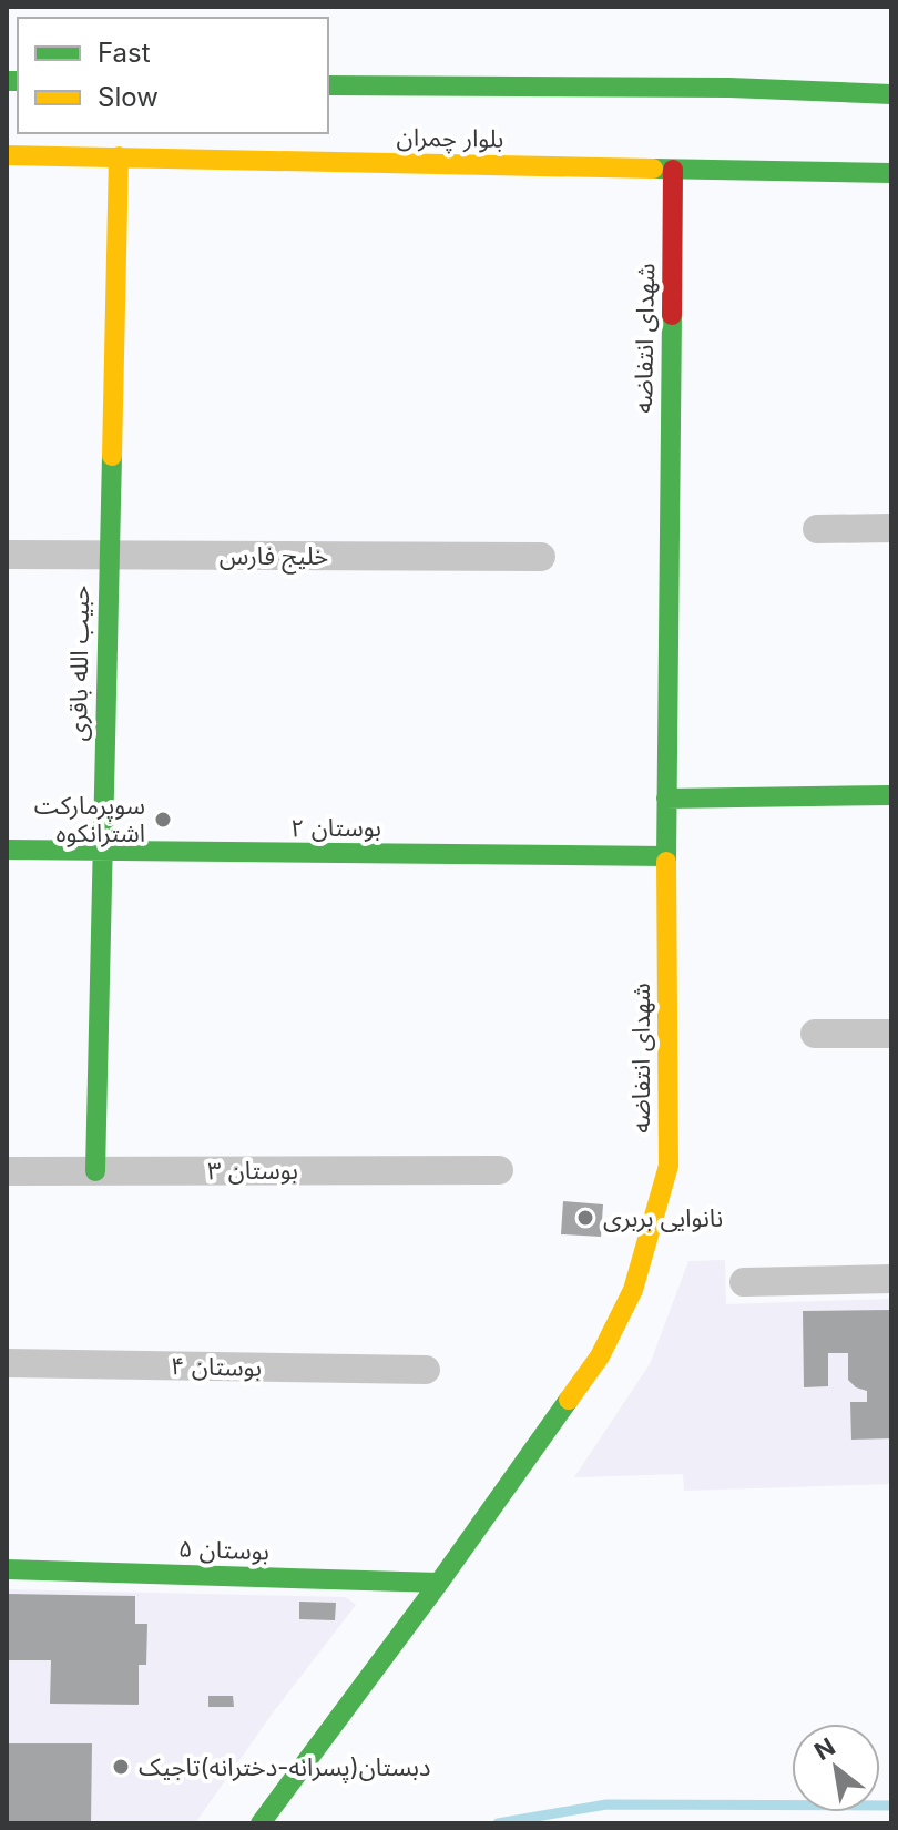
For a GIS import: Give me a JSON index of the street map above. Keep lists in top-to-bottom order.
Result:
{
  "streets": {
    "street": [
      "بلوار چمران",
      "شهدای انتفاضه",
      "خلیج فارس",
      "حبیب الله باقری",
      "بوستان ۲",
      "بوستان ۳",
      "بوستان ۴",
      "بوستان ۵"
    ]
  },
  "crossings": [
    ["بلوار چمران", "شهدای انتفاضه"],
    ["بلوار چمران", "حبیب الله باقری"],
    ["شهدای انتفاضه", "بوستان ۲"],
    ["شهدای انتفاضه", "بوستان ۵"],
    ["خلیج فارس", "حبیب الله باقری"],
    ["حبیب الله باقری", "بوستان ۲"],
    ["حبیب الله باقری", "بوستان ۳"]
  ],
  "places": ["سوپرمارکت اشترانکوه", "نانوایی بربری", "دبستان(پسرانه-دخترانه)تاجیک"],
  "legend": ["Fast", "Slow"],
  "north": "top left"
}
